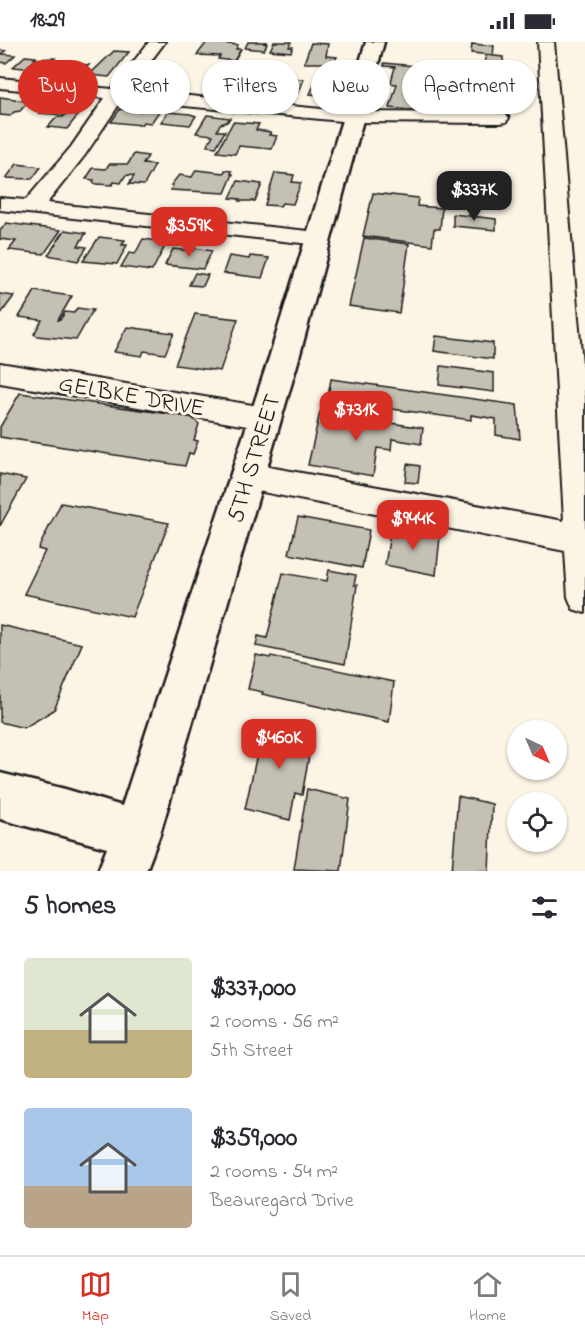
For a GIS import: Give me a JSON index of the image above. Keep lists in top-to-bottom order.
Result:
{
  "streets": {
    "main road": ["5TH STREET"],
    "street": ["GELBKE DRIVE"]
  },
  "crossings": [
    ["GELBKE DRIVE", "5TH STREET"]
  ],
  "north": "bottom right",
  "page": {
    "status": "18:29",
    "chip": [
      "Buy",
      "Rent",
      "Filters",
      "New",
      "Apartment"
    ],
    "price": [
      "$337K",
      "$359K",
      "$731K",
      "$944K",
      "$460K"
    ],
    "heading": "5 homes",
    "list": [
      {
        "name": "$337,000",
        "note": "2 rooms · 56 m² · 5th Street"
      },
      {
        "name": "$359,000",
        "note": "2 rooms · 54 m² · Beauregard Drive"
      }
    ],
    "tabs": ["Map", "Saved", "Home"]
  }
}
